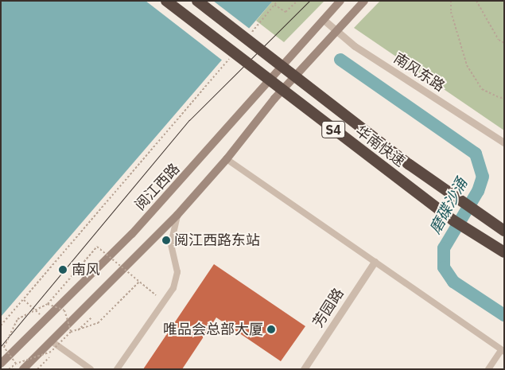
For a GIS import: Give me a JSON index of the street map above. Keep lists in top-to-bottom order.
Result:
{
  "streets": {
    "highway": ["S4", "华南快速"],
    "main road": ["阅江西路"],
    "street": ["南风东路", "芳园路"]
  },
  "crossings": [
    ["南风东路", "阅江西路"]
  ],
  "water": ["磨碟沙涌"],
  "places": ["阅江西路东站", "南风", "唯品会总部大厦"]
}
